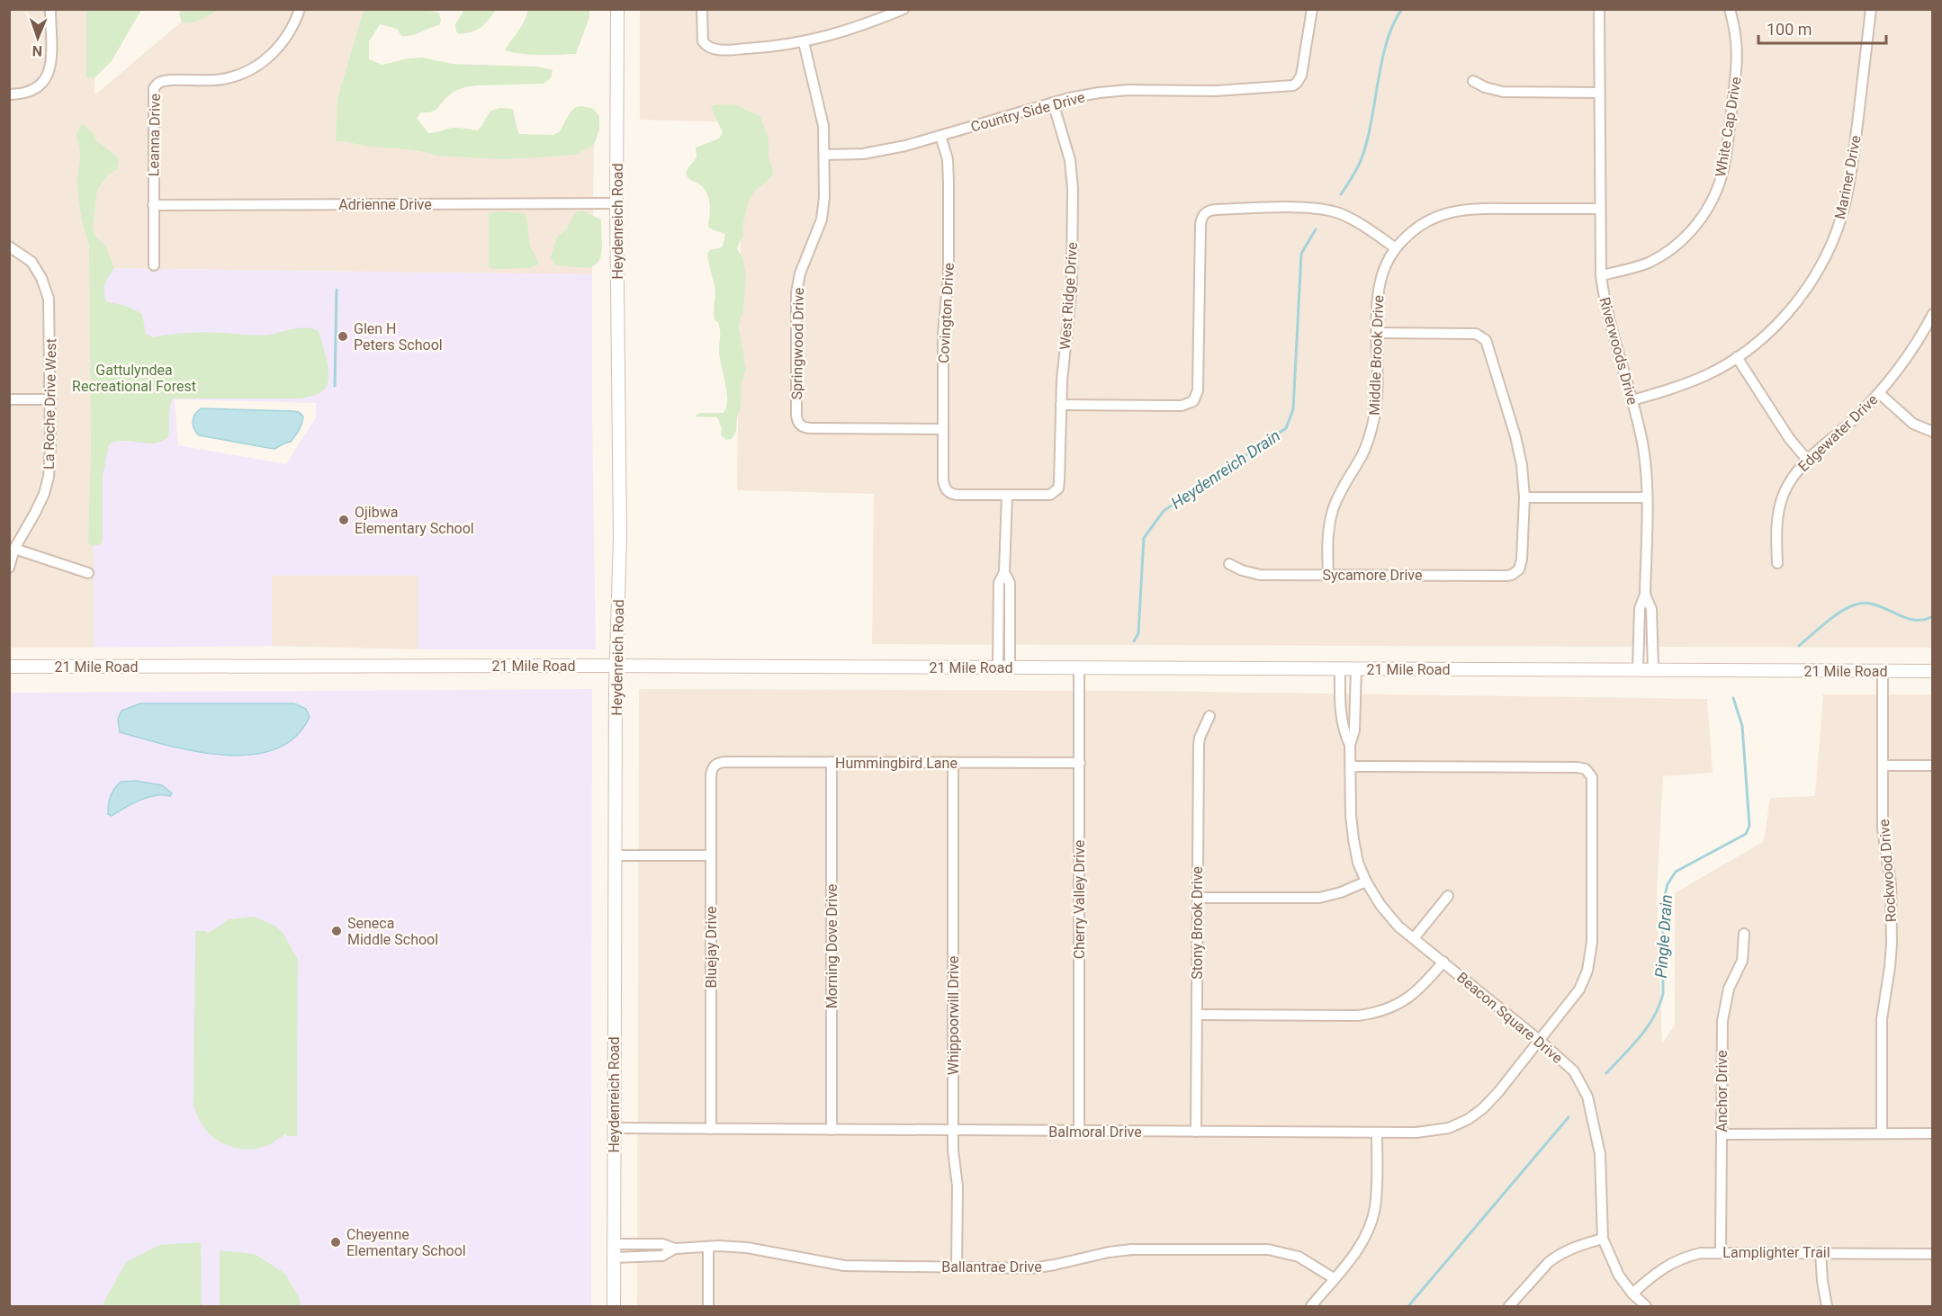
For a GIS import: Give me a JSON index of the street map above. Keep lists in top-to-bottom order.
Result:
{
  "streets": {
    "street": [
      "Country Side Drive",
      "White Cap Drive",
      "Leanna Drive",
      "Mariner Drive",
      "Adrienne Drive",
      "Heydenreich Road",
      "West Ridge Drive",
      "Covington Drive",
      "Springwood Drive",
      "Riverwoods Drive",
      "Middle Brook Drive",
      "La Roche Drive West",
      "Edgewater Drive",
      "Sycamore Drive",
      "21 Mile Road",
      "Hummingbird Lane",
      "Rockwood Drive",
      "Cherry Valley Drive",
      "Stony Brook Drive",
      "Morning Dove Drive",
      "Bluejay Drive",
      "Whippoorwill Drive",
      "Beacon Square Drive",
      "Anchor Drive",
      "Balmoral Drive",
      "Lamplighter Trail",
      "Ballantrae Drive"
    ]
  },
  "crossings": [
    ["Country Side Drive", "West Ridge Drive"],
    ["Country Side Drive", "Covington Drive"],
    ["Country Side Drive", "Springwood Drive"],
    ["White Cap Drive", "Riverwoods Drive"],
    ["Leanna Drive", "Adrienne Drive"],
    ["Mariner Drive", "Riverwoods Drive"],
    ["Adrienne Drive", "Heydenreich Road"],
    ["Heydenreich Road", "21 Mile Road"],
    ["Heydenreich Road", "Balmoral Drive"],
    ["Heydenreich Road", "Ballantrae Drive"],
    ["West Ridge Drive", "Covington Drive"],
    ["Covington Drive", "Springwood Drive"],
    ["Riverwoods Drive", "Middle Brook Drive"],
    ["Riverwoods Drive", "21 Mile Road"],
    ["Middle Brook Drive", "Sycamore Drive"],
    ["21 Mile Road", "Rockwood Drive"],
    ["21 Mile Road", "Cherry Valley Drive"],
    ["21 Mile Road", "Beacon Square Drive"],
    ["Hummingbird Lane", "Cherry Valley Drive"],
    ["Hummingbird Lane", "Morning Dove Drive"],
    ["Hummingbird Lane", "Bluejay Drive"],
    ["Hummingbird Lane", "Whippoorwill Drive"],
    ["Cherry Valley Drive", "Balmoral Drive"],
    ["Stony Brook Drive", "Balmoral Drive"],
    ["Morning Dove Drive", "Balmoral Drive"],
    ["Bluejay Drive", "Balmoral Drive"],
    ["Whippoorwill Drive", "Balmoral Drive"],
    ["Whippoorwill Drive", "Ballantrae Drive"],
    ["Beacon Square Drive", "Balmoral Drive"],
    ["Beacon Square Drive", "Lamplighter Trail"],
    ["Anchor Drive", "Lamplighter Trail"]
  ],
  "water": ["Heydenreich Drain", "Pingle Drain"],
  "parks": ["Gattulyndea Recreational Forest"],
  "places": [
    "Glen H Peters School",
    "Ojibwa Elementary School",
    "Seneca Middle School",
    "Cheyenne Elementary School"
  ],
  "scale_bar": "100 m",
  "north": "bottom"
}
